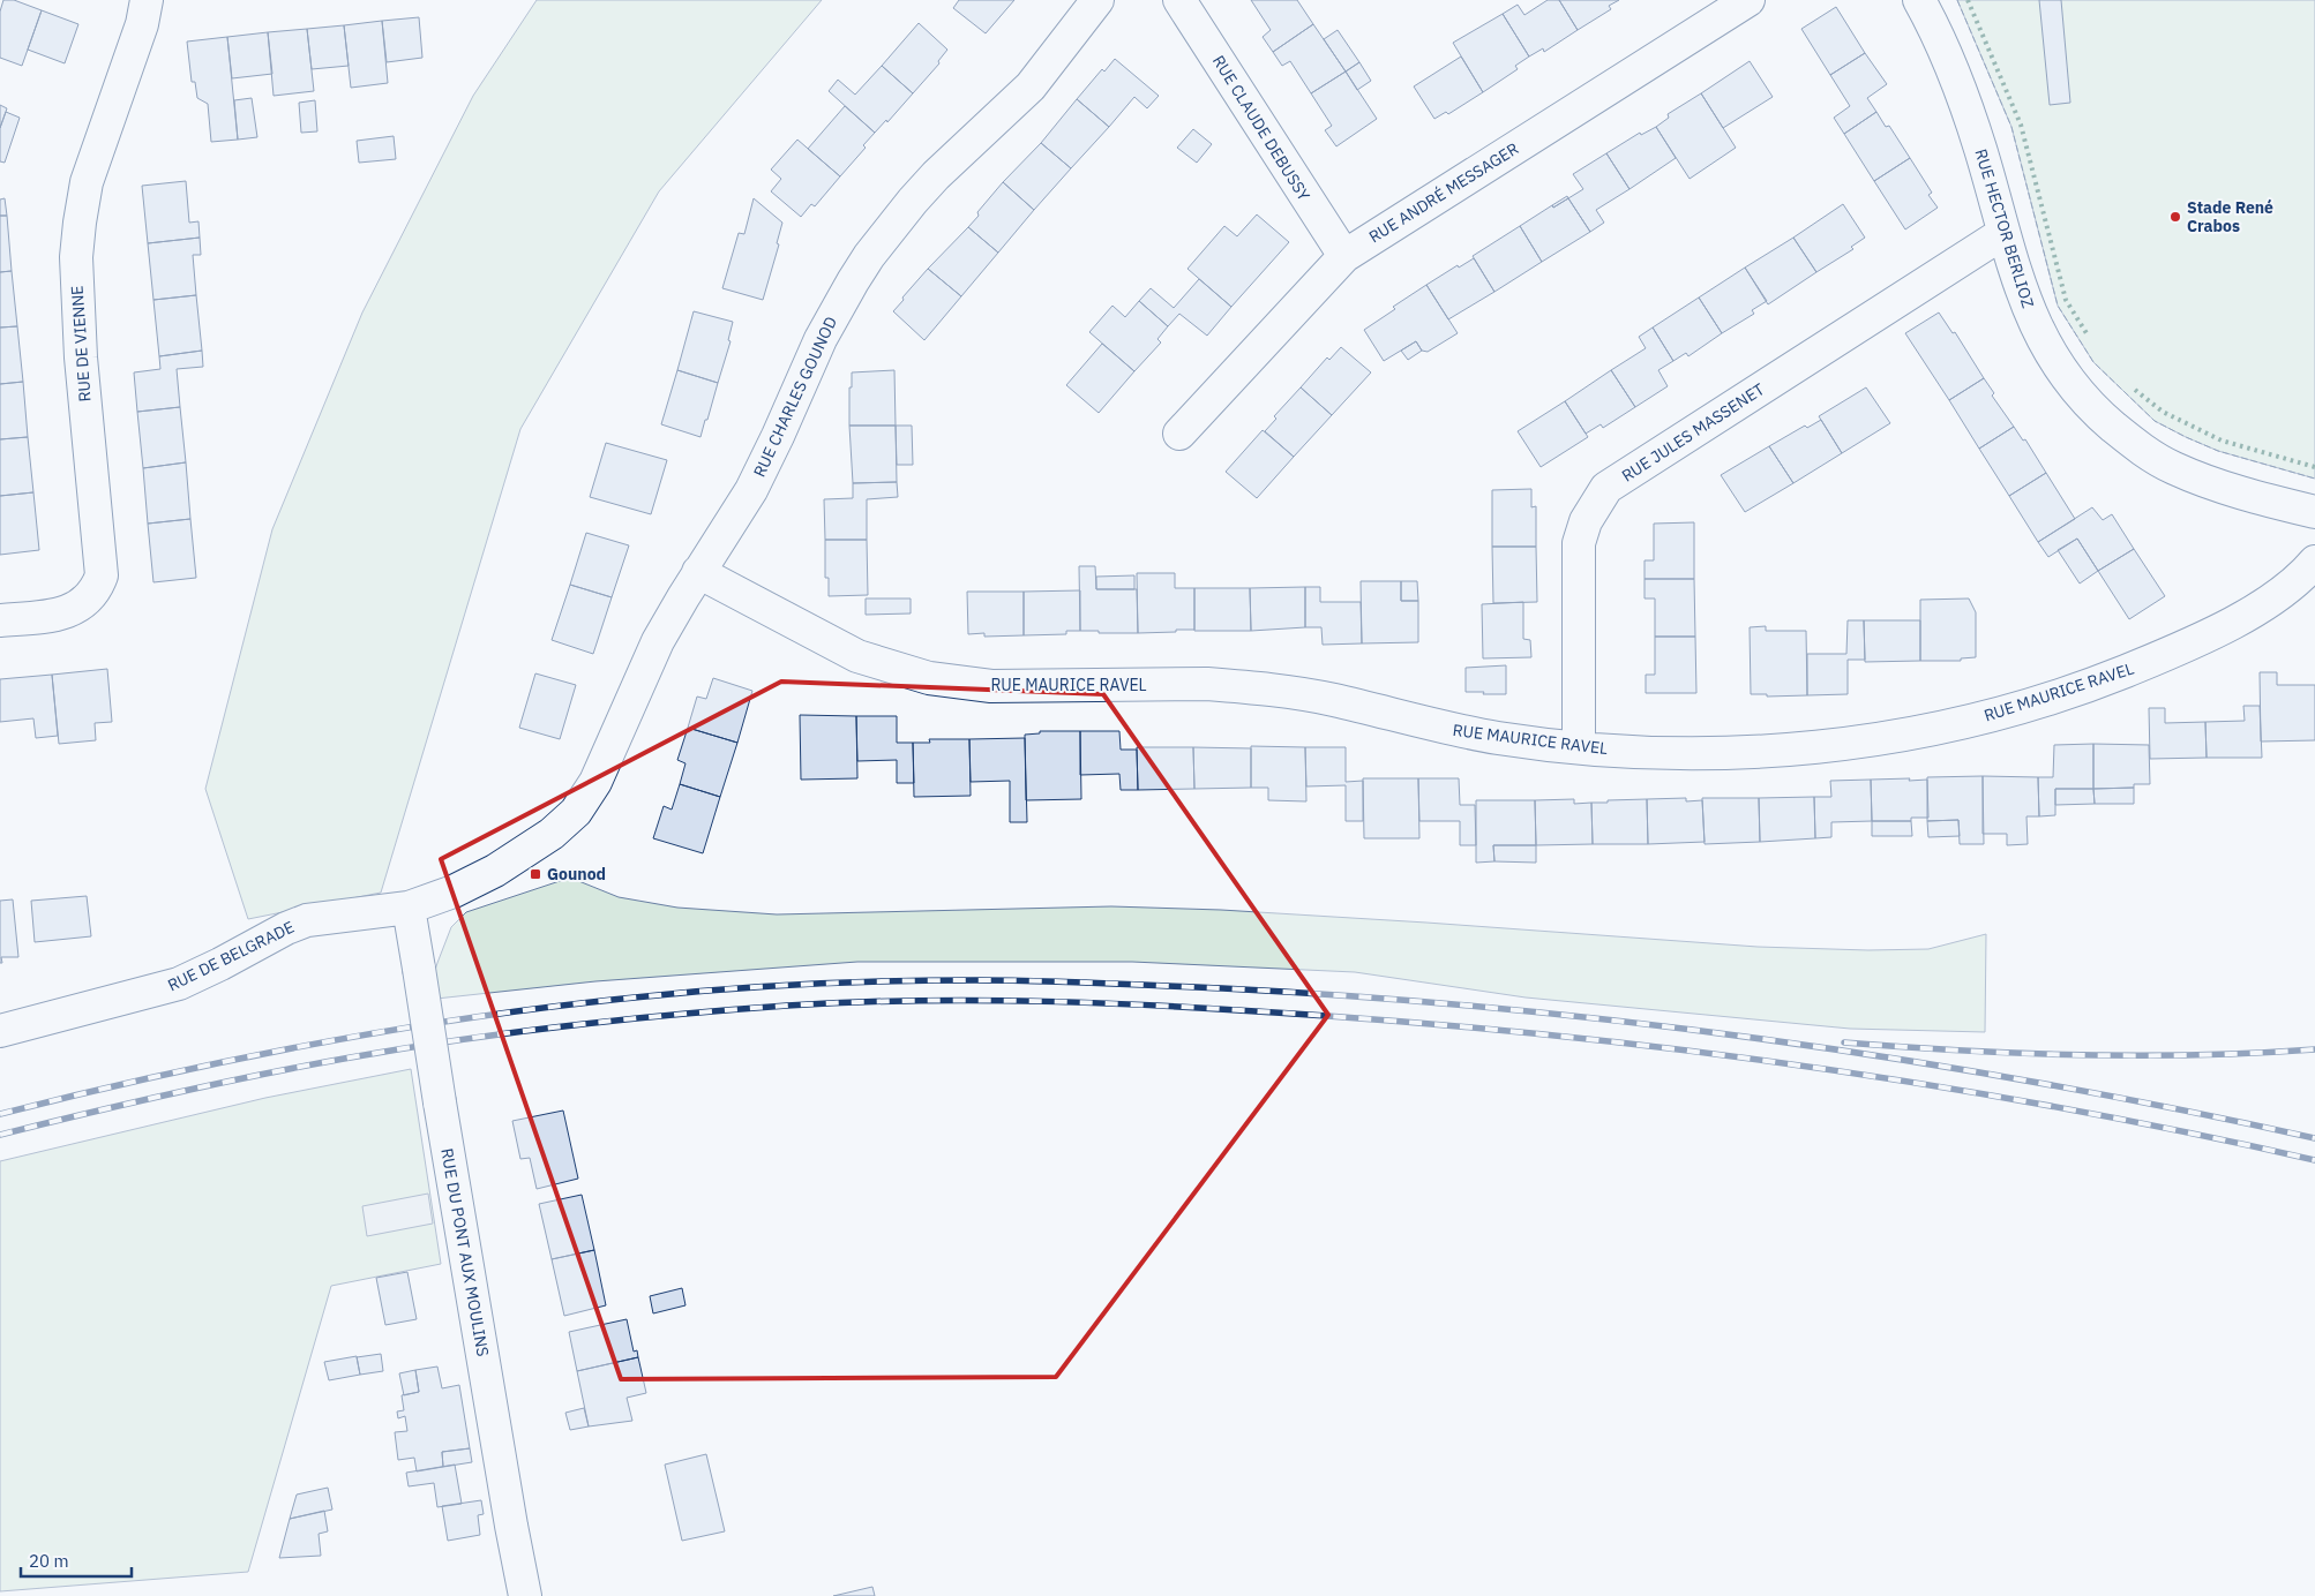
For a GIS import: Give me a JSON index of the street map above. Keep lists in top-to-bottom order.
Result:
{
  "streets": {
    "street": [
      "RUE CLAUDE DEBUSSY",
      "RUE ANDRÉ MESSAGER",
      "RUE HECTOR BERLIOZ",
      "RUE DE VIENNE",
      "RUE CHARLES GOUNOD",
      "RUE JULES MASSENET",
      "RUE MAURICE RAVEL",
      "RUE DE BELGRADE",
      "RUE DU PONT AUX MOULINS"
    ]
  },
  "crossings": [
    ["RUE CLAUDE DEBUSSY", "RUE ANDRÉ MESSAGER"],
    ["RUE HECTOR BERLIOZ", "RUE JULES MASSENET"],
    ["RUE CHARLES GOUNOD", "RUE MAURICE RAVEL"],
    ["RUE CHARLES GOUNOD", "RUE DE BELGRADE"],
    ["RUE JULES MASSENET", "RUE MAURICE RAVEL"],
    ["RUE DE BELGRADE", "RUE DU PONT AUX MOULINS"]
  ],
  "places": {
    "other": ["Stade René Crabos"],
    "transit": ["Gounod"]
  },
  "scale_bar": "20 m"
}
